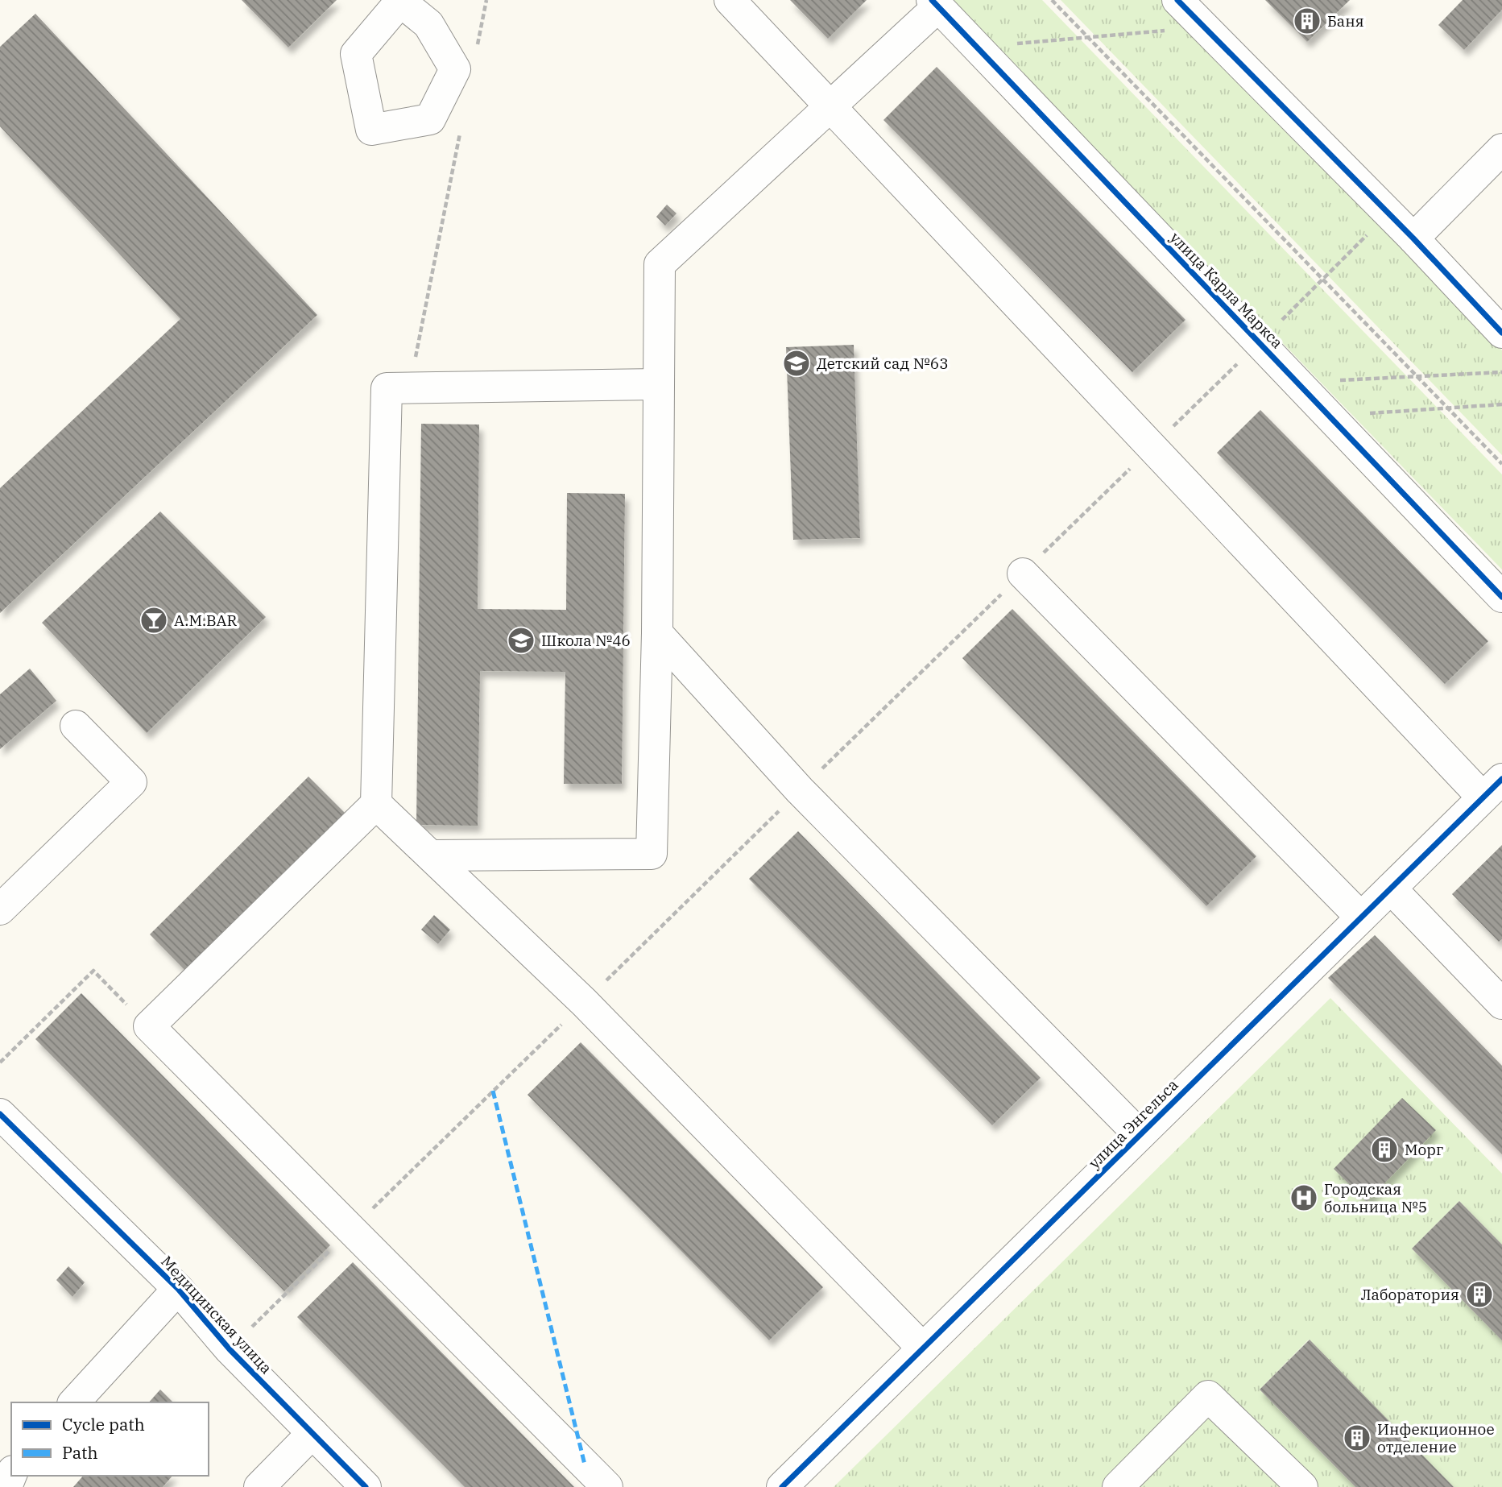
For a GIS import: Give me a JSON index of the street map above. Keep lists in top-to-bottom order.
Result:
{
  "streets": {
    "street": ["улица Карла Маркса", "улица Энгельса", "Медицинская улица"]
  },
  "places": {
    "building": [
      "Баня",
      "Морг",
      "Лаборатория",
      "Инфекционное отделение"
    ],
    "school or university": ["Детский сад №63", "Школа №46"],
    "bar": ["А.М.BAR"],
    "hospital": ["Городская больница №5"]
  },
  "legend": ["Cycle path", "Path"]
}
